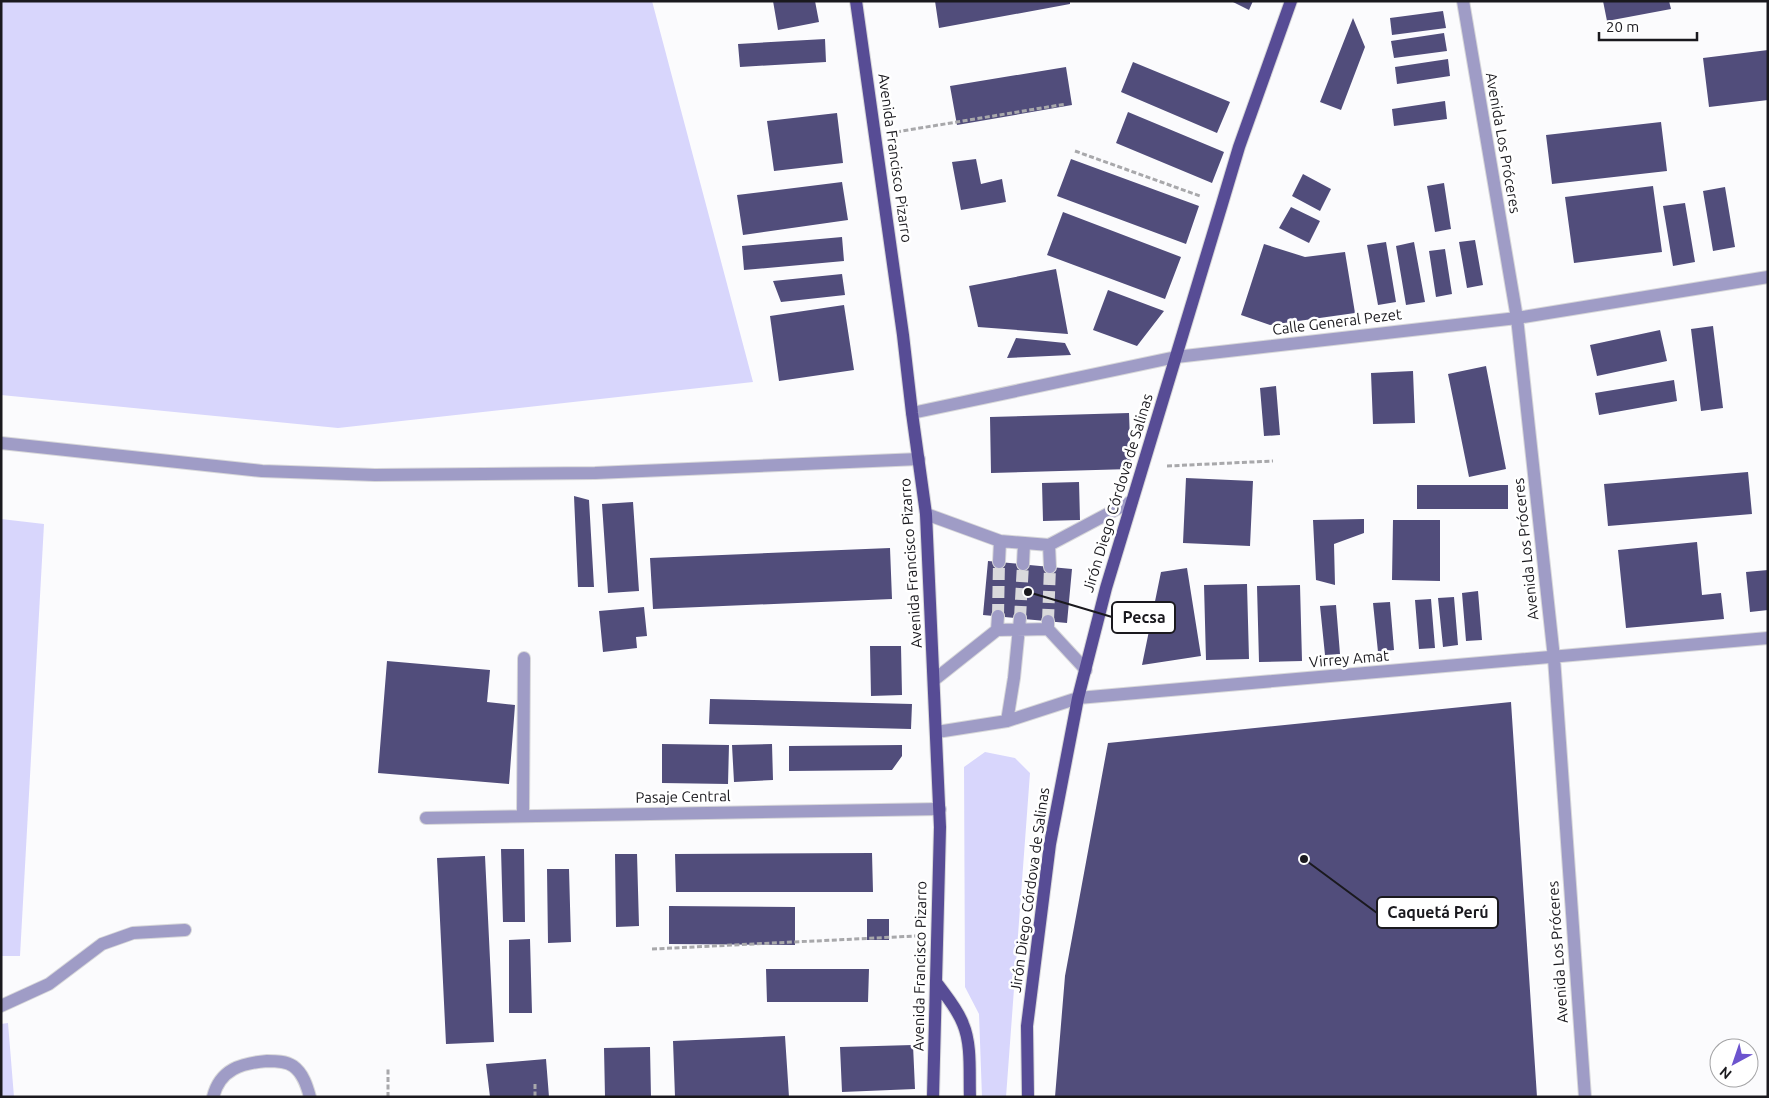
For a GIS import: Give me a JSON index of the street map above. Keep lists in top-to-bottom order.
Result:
{
  "streets": {
    "main road": ["Avenida Francisco Pizarro", "Jirón Diego Córdova de Salinas"],
    "street": [
      "Avenida Los Próceres",
      "Calle General Pezet",
      "Virrey Amat",
      "Pasaje Central"
    ]
  },
  "crossings": [
    ["Avenida Los Próceres", "Calle General Pezet"],
    ["Avenida Los Próceres", "Virrey Amat"],
    ["Avenida Francisco Pizarro", "Calle General Pezet"],
    ["Avenida Francisco Pizarro", "Virrey Amat"],
    ["Avenida Francisco Pizarro", "Pasaje Central"],
    ["Calle General Pezet", "Jirón Diego Córdova de Salinas"],
    ["Jirón Diego Córdova de Salinas", "Virrey Amat"]
  ],
  "places": ["Pecsa", "Caquetá Perú"],
  "scale_bar": "20 m",
  "north": "bottom left"
}
